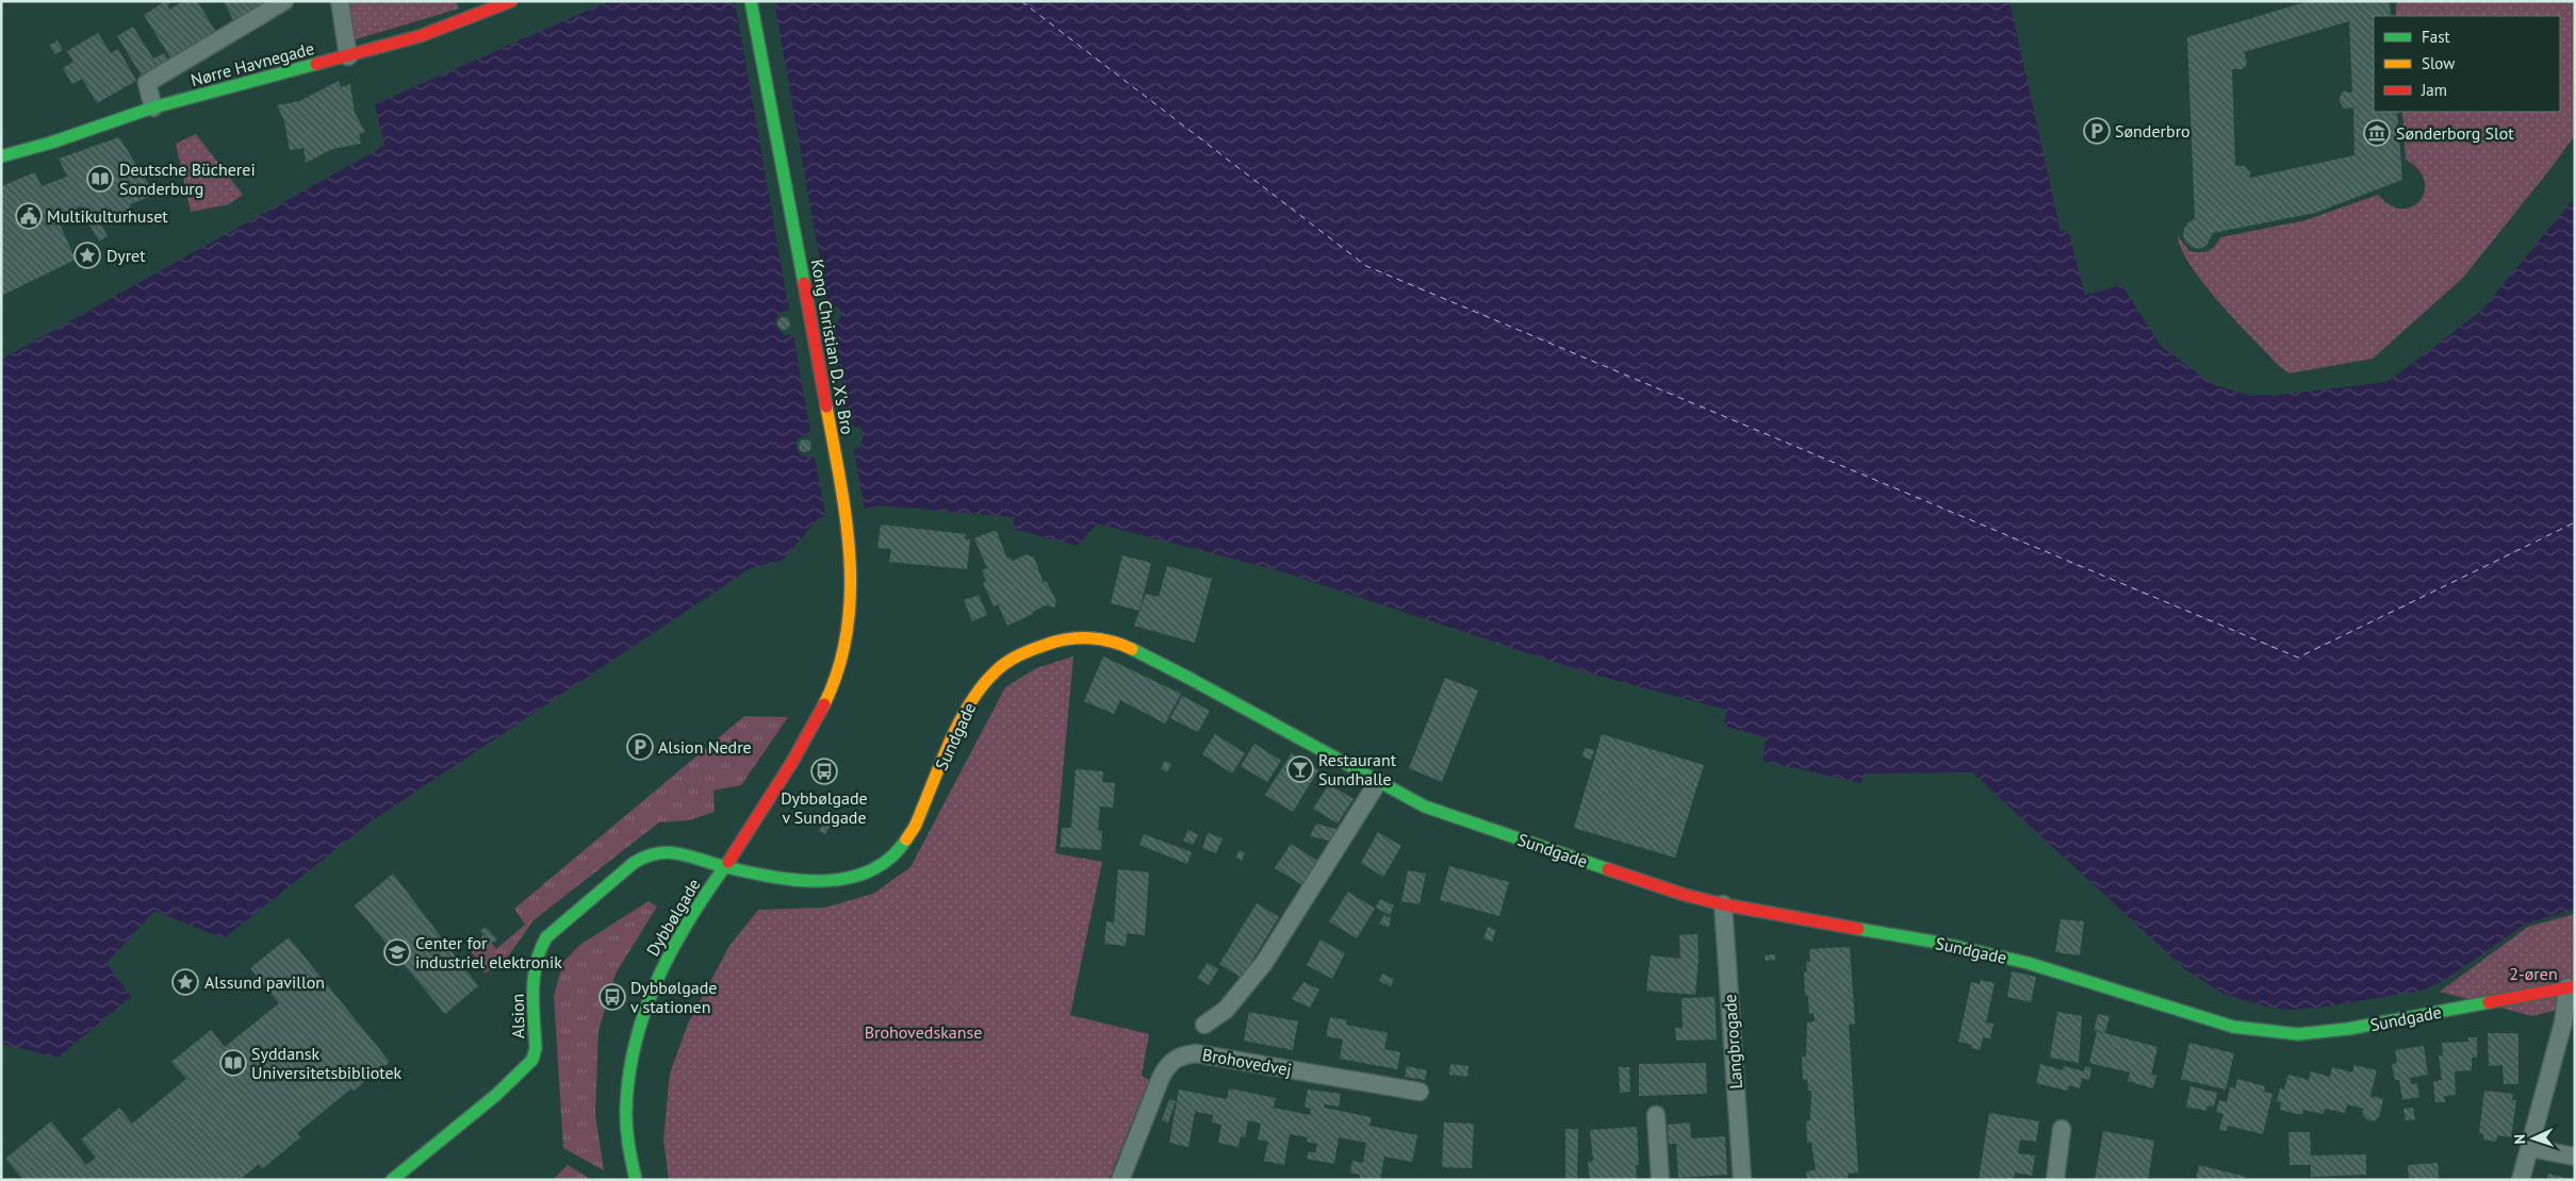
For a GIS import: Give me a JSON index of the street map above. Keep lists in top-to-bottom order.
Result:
{
  "streets": {
    "street": [
      "Nørre Havnegade",
      "Kong Christian D. X's Bro",
      "Sundgade",
      "Dybbølgade",
      "Alsion",
      "Langbrogade",
      "Brohovedvej"
    ]
  },
  "crossings": [
    ["Kong Christian D. X's Bro", "Dybbølgade"],
    ["Sundgade", "Dybbølgade"],
    ["Sundgade", "Alsion"],
    ["Sundgade", "Langbrogade"],
    ["Dybbølgade", "Alsion"]
  ],
  "parks": ["2-øren", "Brohovedskanse"],
  "places": {
    "parking": ["Sønderbro", "Alsion Nedre"],
    "museum": ["Sønderborg Slot"],
    "library": ["Deutsche Bücherei Sonderburg", "Syddansk Universitetsbibliotek"],
    "public building": ["Multikulturhuset"],
    "place": ["Dyret", "Alssund pavillon"],
    "bar": ["Restaurant Sundhalle"],
    "bus stop": ["Dybbølgade v Sundgade", "Dybbølgade v stationen"],
    "school or university": ["Center for industriel elektronik"]
  },
  "legend": ["Fast", "Slow", "Jam"],
  "north": "left"
}
